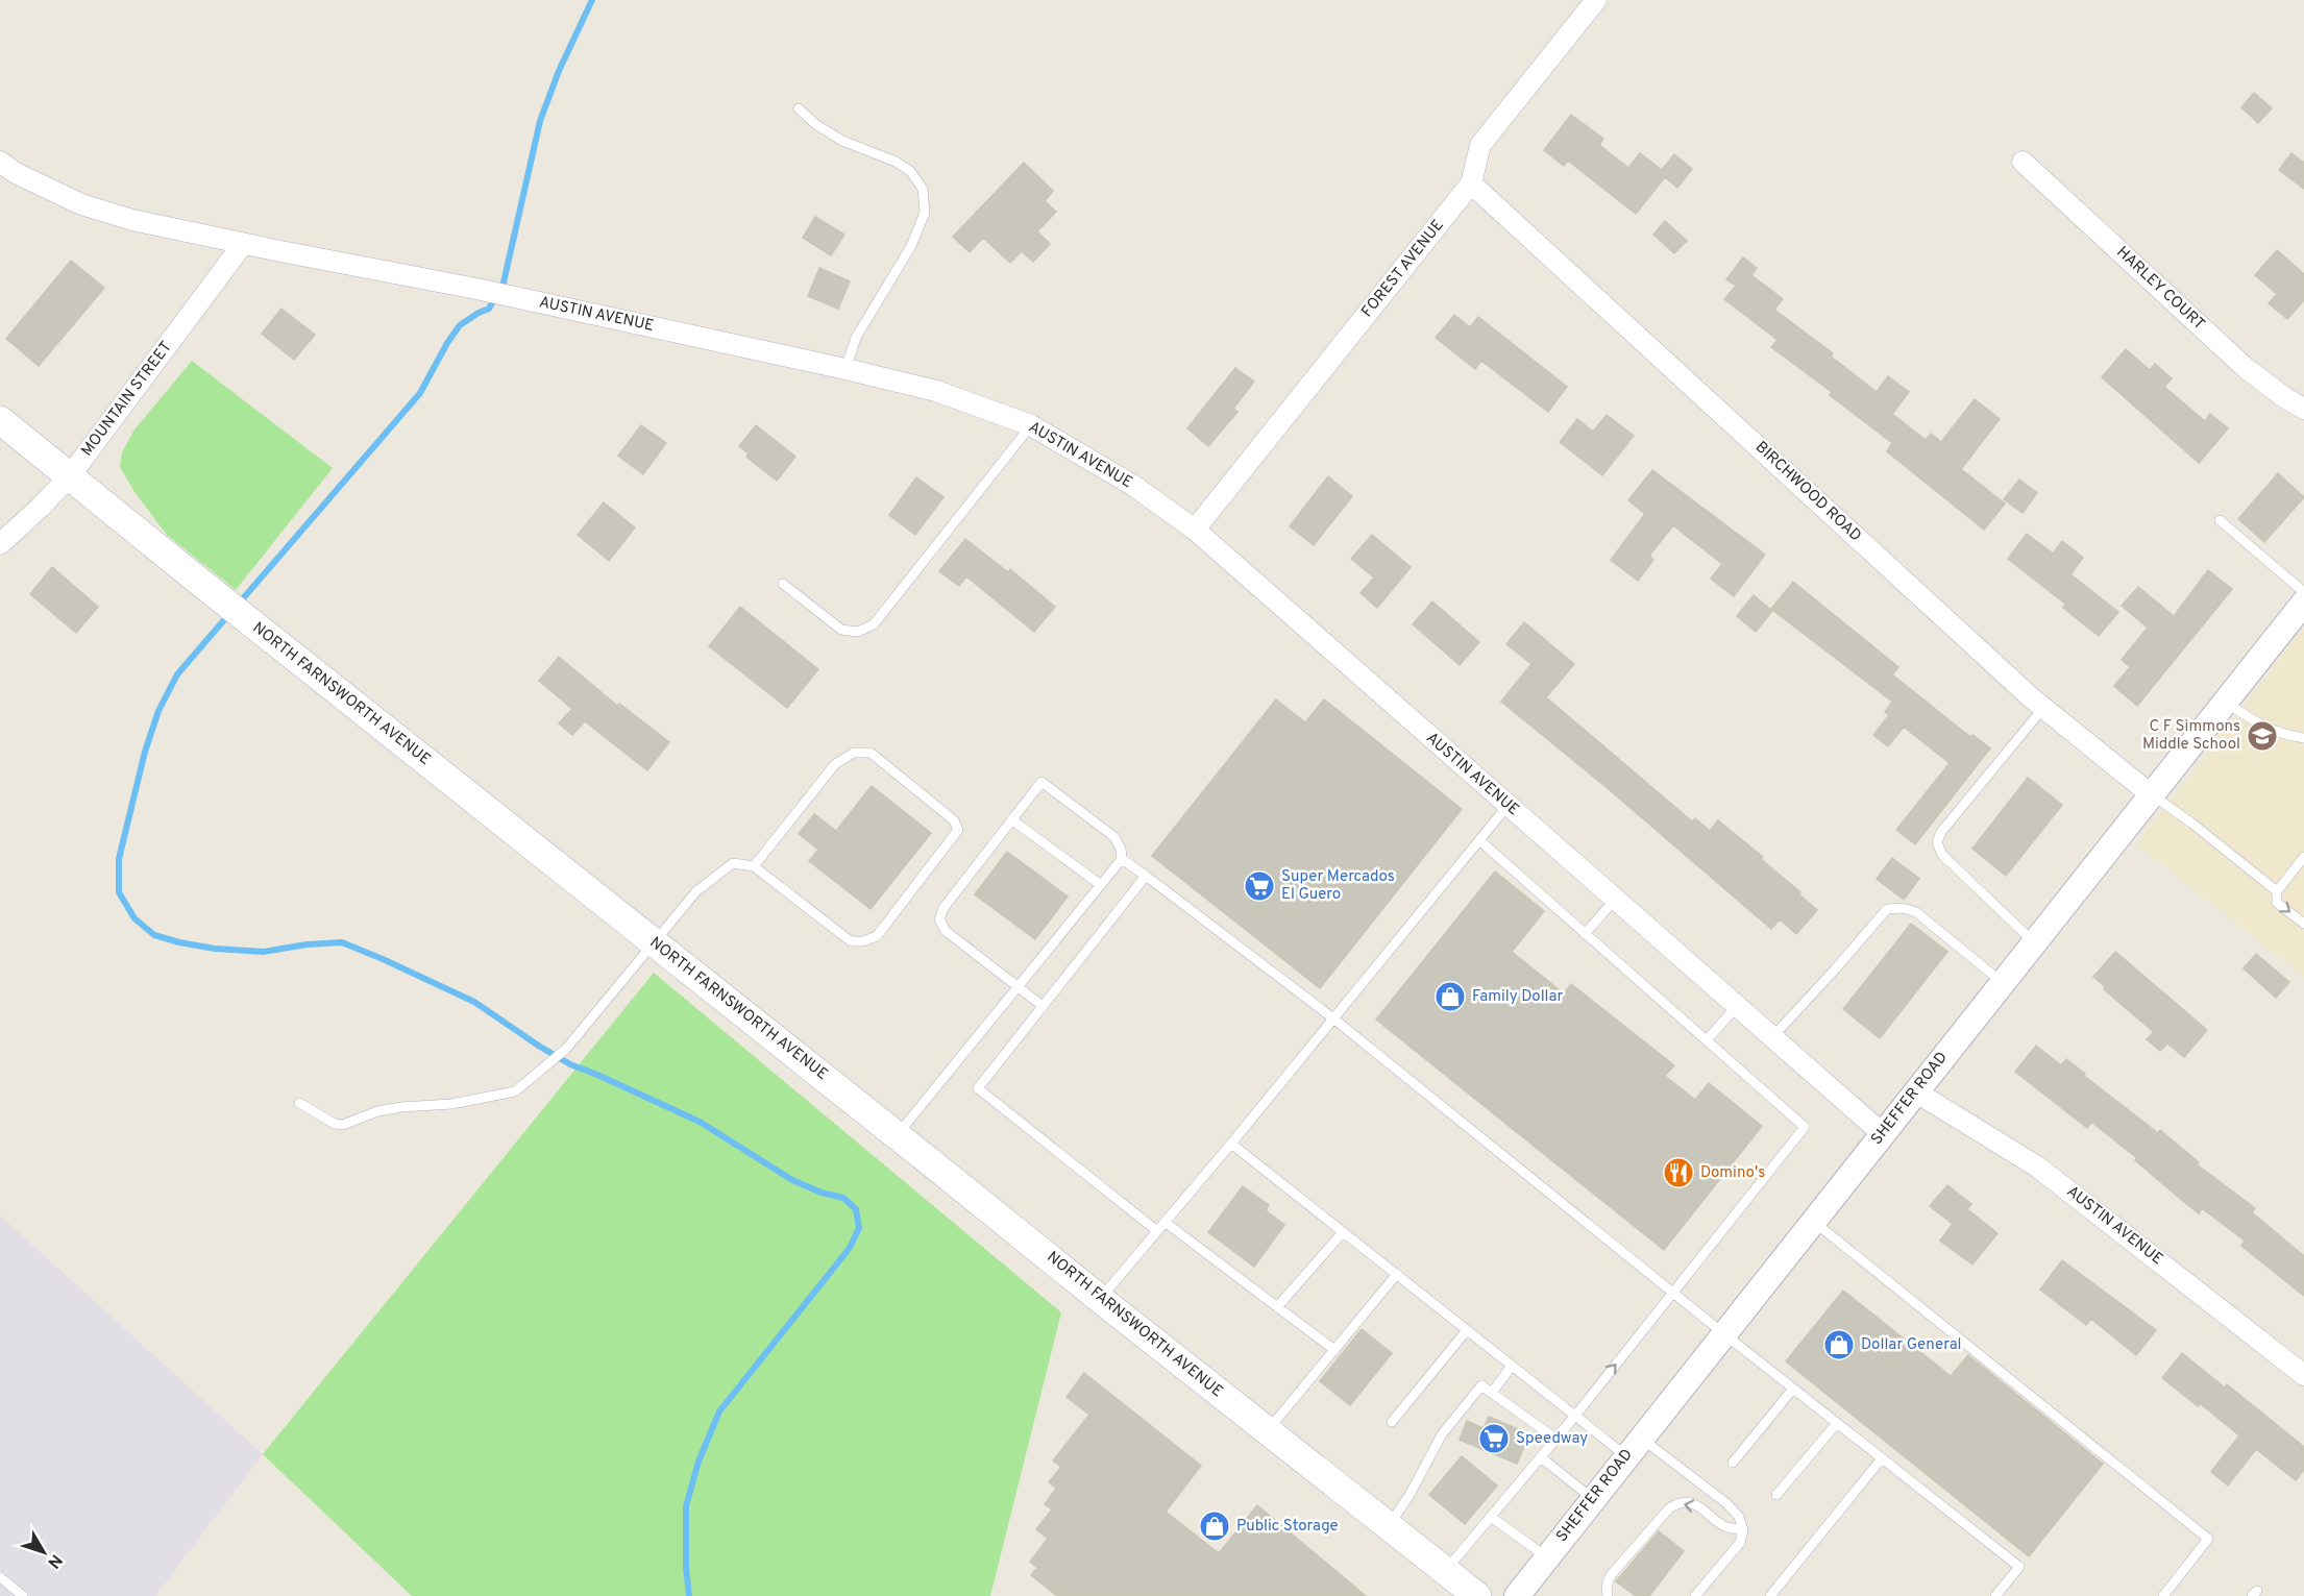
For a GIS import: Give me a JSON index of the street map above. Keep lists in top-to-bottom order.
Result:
{
  "streets": {
    "main road": ["NORTH FARNSWORTH AVENUE"],
    "street": [
      "FOREST AVENUE",
      "HARLEY COURT",
      "AUSTIN AVENUE",
      "MOUNTAIN STREET",
      "BIRCHWOOD ROAD",
      "SHEFFER ROAD"
    ]
  },
  "crossings": [
    ["FOREST AVENUE", "AUSTIN AVENUE"],
    ["FOREST AVENUE", "BIRCHWOOD ROAD"],
    ["AUSTIN AVENUE", "MOUNTAIN STREET"],
    ["AUSTIN AVENUE", "SHEFFER ROAD"],
    ["MOUNTAIN STREET", "NORTH FARNSWORTH AVENUE"],
    ["BIRCHWOOD ROAD", "SHEFFER ROAD"]
  ],
  "places": {
    "school or university": ["C F Simmons Middle School"],
    "supermarket": ["Super Mercados El Guero", "Speedway"],
    "shop": ["Family Dollar", "Dollar General", "Public Storage"],
    "restaurant": ["Domino's"]
  },
  "north": "bottom right"
}
